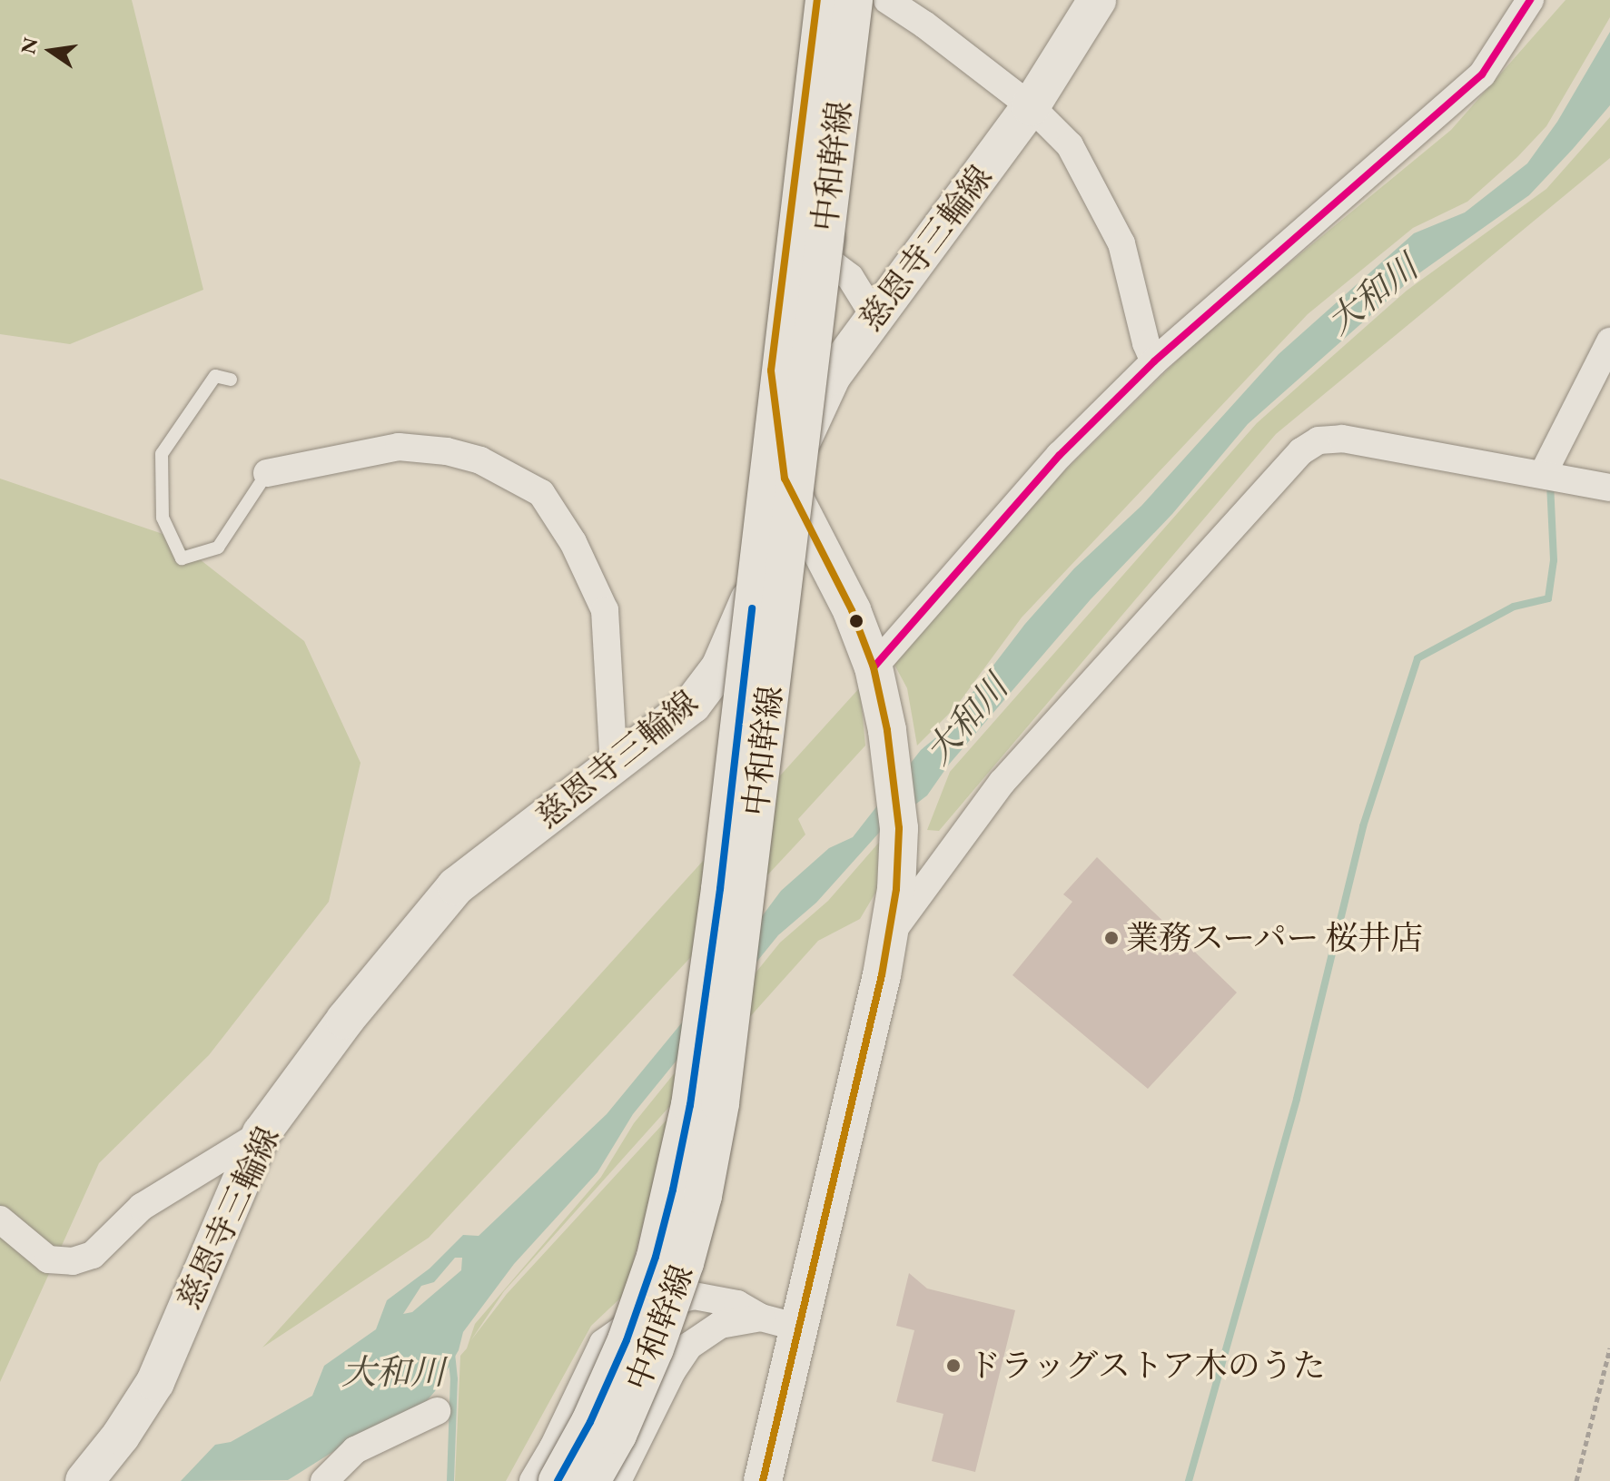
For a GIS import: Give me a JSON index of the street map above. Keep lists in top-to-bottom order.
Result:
{
  "streets": {
    "main road": ["中和幹線", "慈恩寺三輪線"]
  },
  "water": ["大和川"],
  "places": ["業務スーパー 桜井店", "ドラッグストア木のうた"],
  "north": "left"
}
